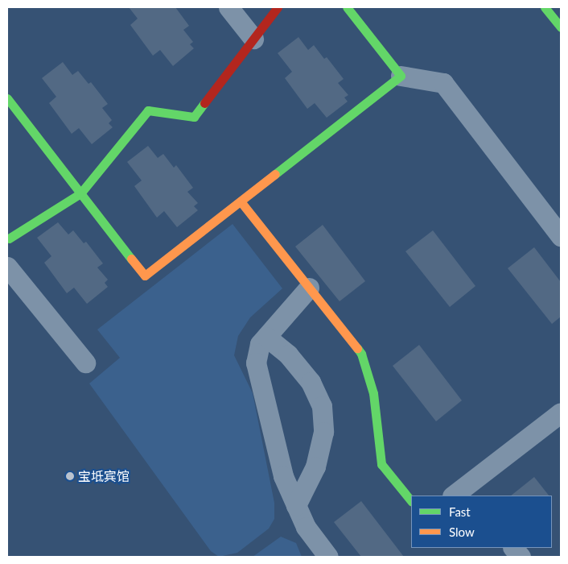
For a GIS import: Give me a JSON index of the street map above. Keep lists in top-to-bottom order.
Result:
{
  "places": ["宝坻宾馆"],
  "legend": ["Fast", "Slow"]
}
